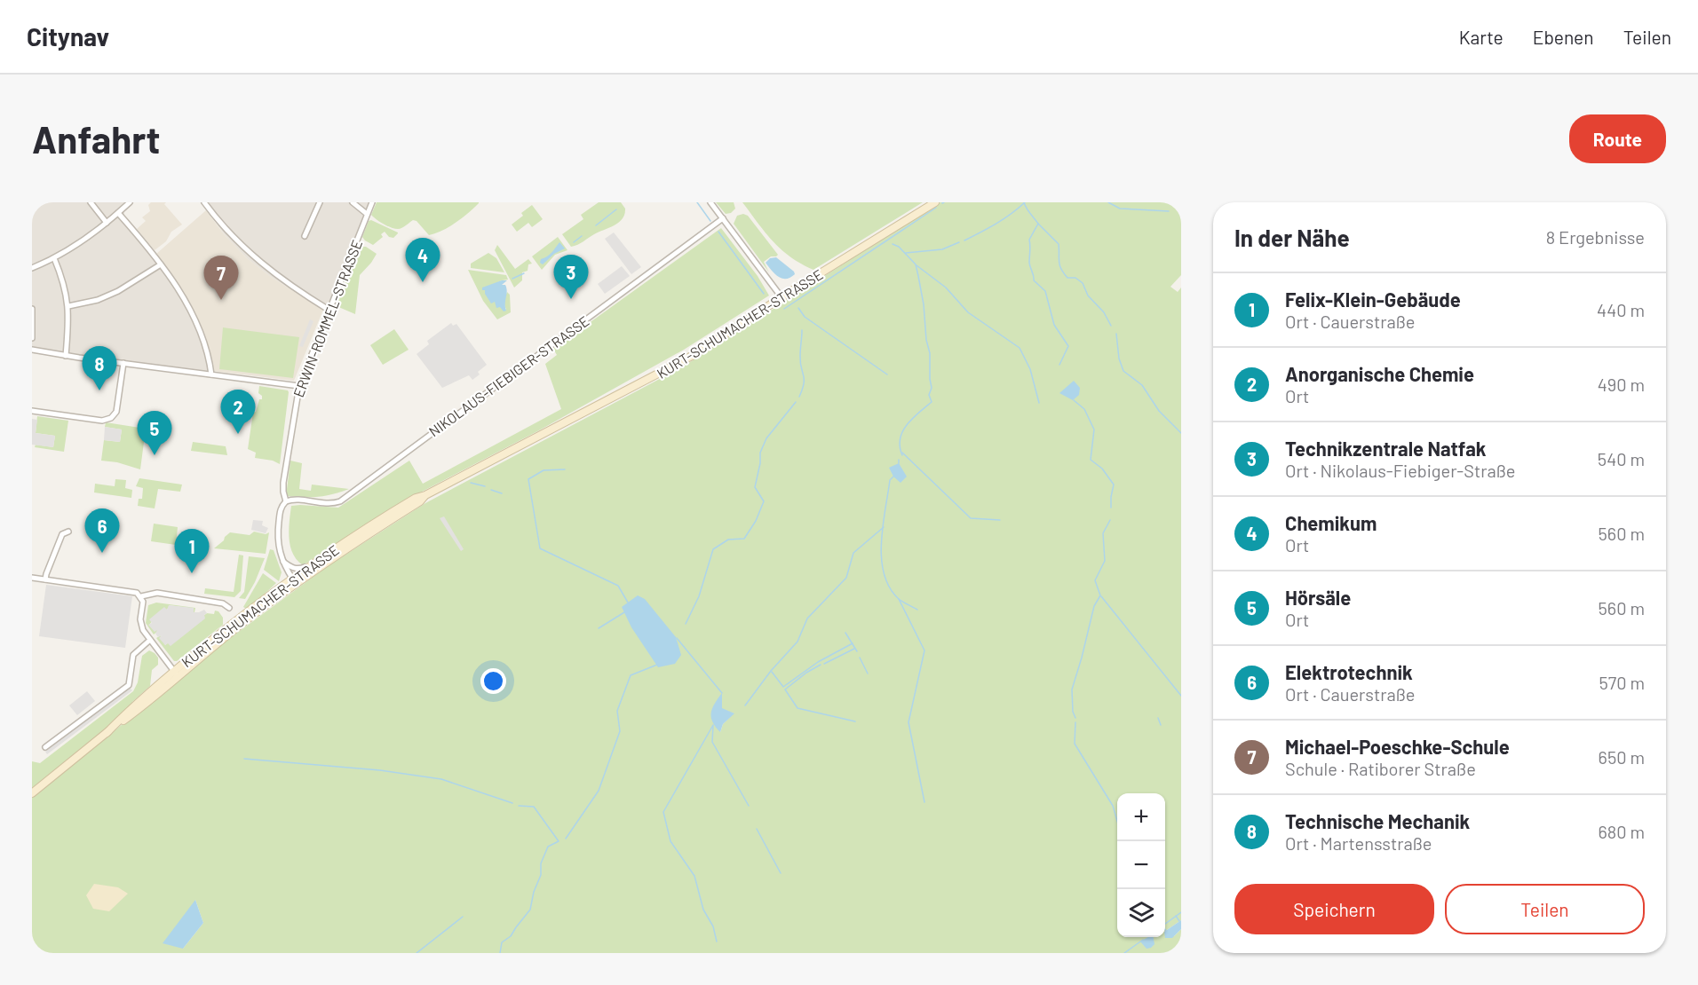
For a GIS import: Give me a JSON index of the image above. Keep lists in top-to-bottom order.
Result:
{
  "streets": {
    "main road": ["KURT-SCHUMACHER-STRASSE"],
    "street": ["ERWIN-ROMMEL-STRASSE", "NIKOLAUS-FIEBIGER-STRASSE"]
  },
  "crossings": [
    ["ERWIN-ROMMEL-STRASSE", "KURT-SCHUMACHER-STRASSE"],
    ["ERWIN-ROMMEL-STRASSE", "NIKOLAUS-FIEBIGER-STRASSE"]
  ],
  "page": {
    "header": "Citynav",
    "nav": ["Karte", "Ebenen", "Teilen"],
    "buttons": [
      "Route",
      ["Speichern", "Teilen"]
    ],
    "title": "Anfahrt",
    "heading": ["In der Nähe", "8 Ergebnisse"],
    "pins": [
      "4",
      "3",
      "7",
      "8",
      "2",
      "5",
      "6",
      "1"
    ],
    "list": [
      {
        "mark": "1",
        "name": "Felix-Klein-Gebäude",
        "note": "Ort · Cauerstraße",
        "value": "440 m"
      },
      {
        "mark": "2",
        "name": "Anorganische Chemie",
        "note": "Ort",
        "value": "490 m"
      },
      {
        "mark": "3",
        "name": "Technikzentrale Natfak",
        "note": "Ort · Nikolaus-Fiebiger-Straße",
        "value": "540 m"
      },
      {
        "mark": "4",
        "name": "Chemikum",
        "note": "Ort",
        "value": "560 m"
      },
      {
        "mark": "5",
        "name": "Hörsäle",
        "note": "Ort",
        "value": "560 m"
      },
      {
        "mark": "6",
        "name": "Elektrotechnik",
        "note": "Ort · Cauerstraße",
        "value": "570 m"
      },
      {
        "mark": "7",
        "name": "Michael-Poeschke-Schule",
        "note": "Schule · Ratiborer Straße",
        "value": "650 m"
      },
      {
        "mark": "8",
        "name": "Technische Mechanik",
        "note": "Ort · Martensstraße",
        "value": "680 m"
      }
    ],
    "map_buttons": ["+", "−"]
  }
}
